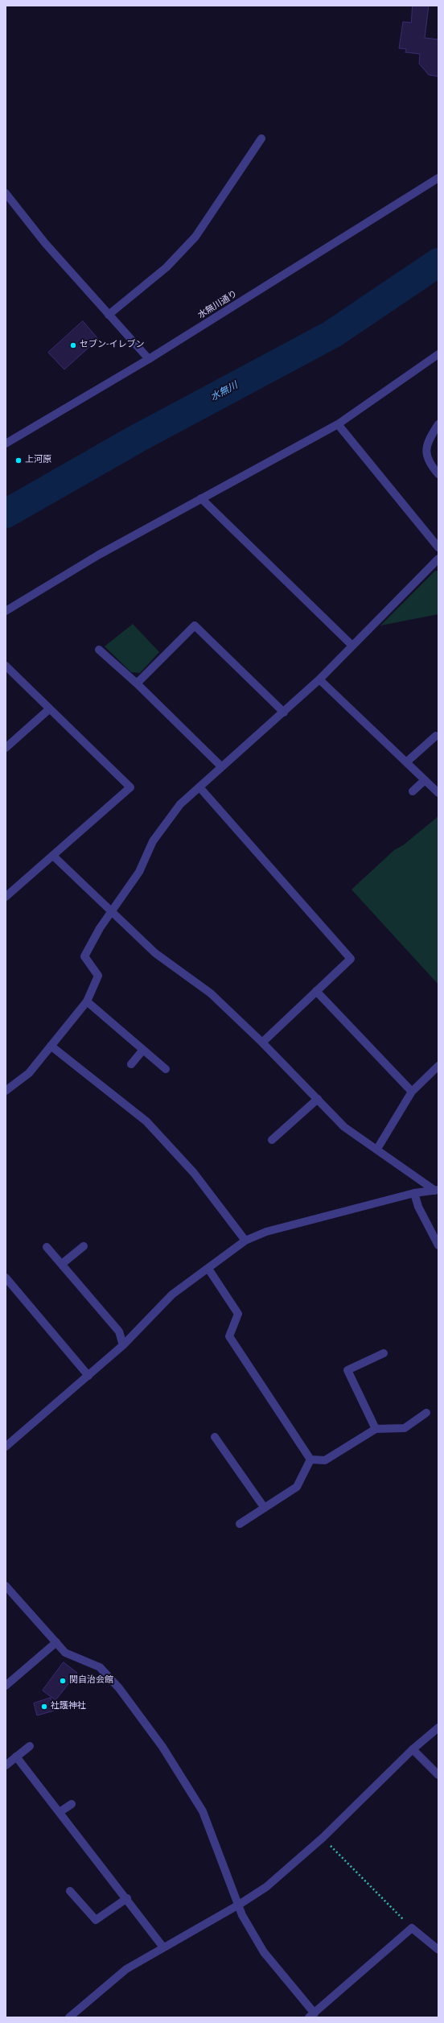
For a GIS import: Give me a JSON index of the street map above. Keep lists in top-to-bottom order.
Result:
{
  "streets": {
    "street": ["水無川通り"]
  },
  "water": ["水無川"],
  "places": [
    "セブン-イレブン",
    "上河原",
    "関自治会館",
    "社護神社"
  ]
}
